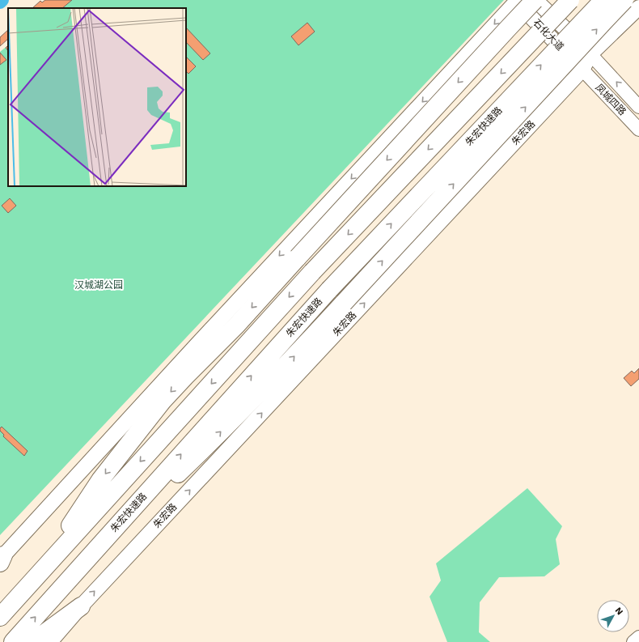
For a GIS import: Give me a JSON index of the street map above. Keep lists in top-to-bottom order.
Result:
{
  "streets": {
    "highway": ["朱宏快速路"],
    "main road": ["石化大道", "朱宏路"],
    "street": ["凤城四路"]
  },
  "crossings": [
    ["石化大道", "凤城四路"],
    ["石化大道", "朱宏路"],
    ["凤城四路", "朱宏路"]
  ],
  "parks": ["汉城湖公园"],
  "north": "top right"
}
